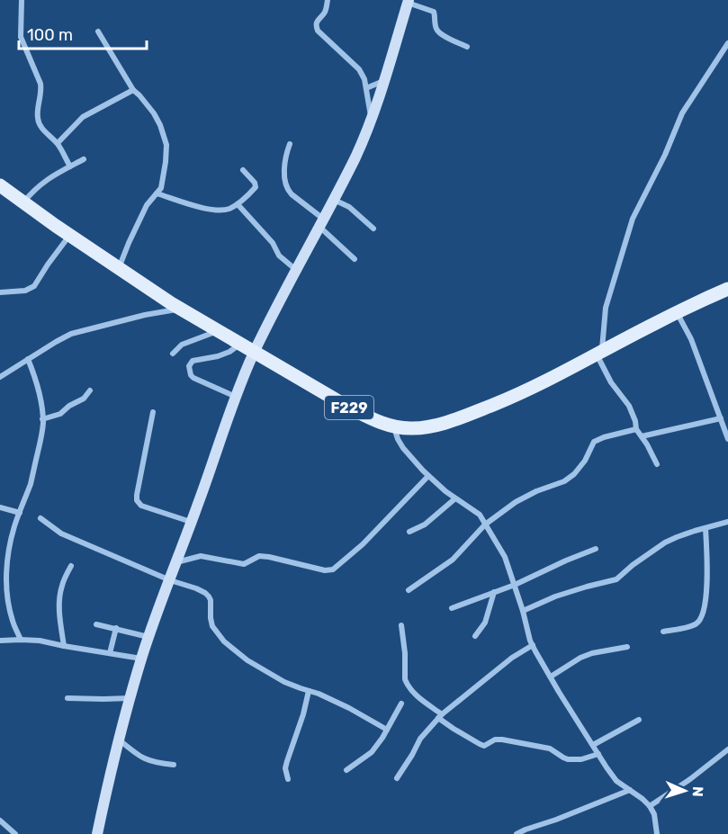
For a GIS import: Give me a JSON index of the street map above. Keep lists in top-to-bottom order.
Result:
{
  "streets": {
    "main road": ["F229"]
  },
  "scale_bar": "100 m",
  "north": "right"
}
